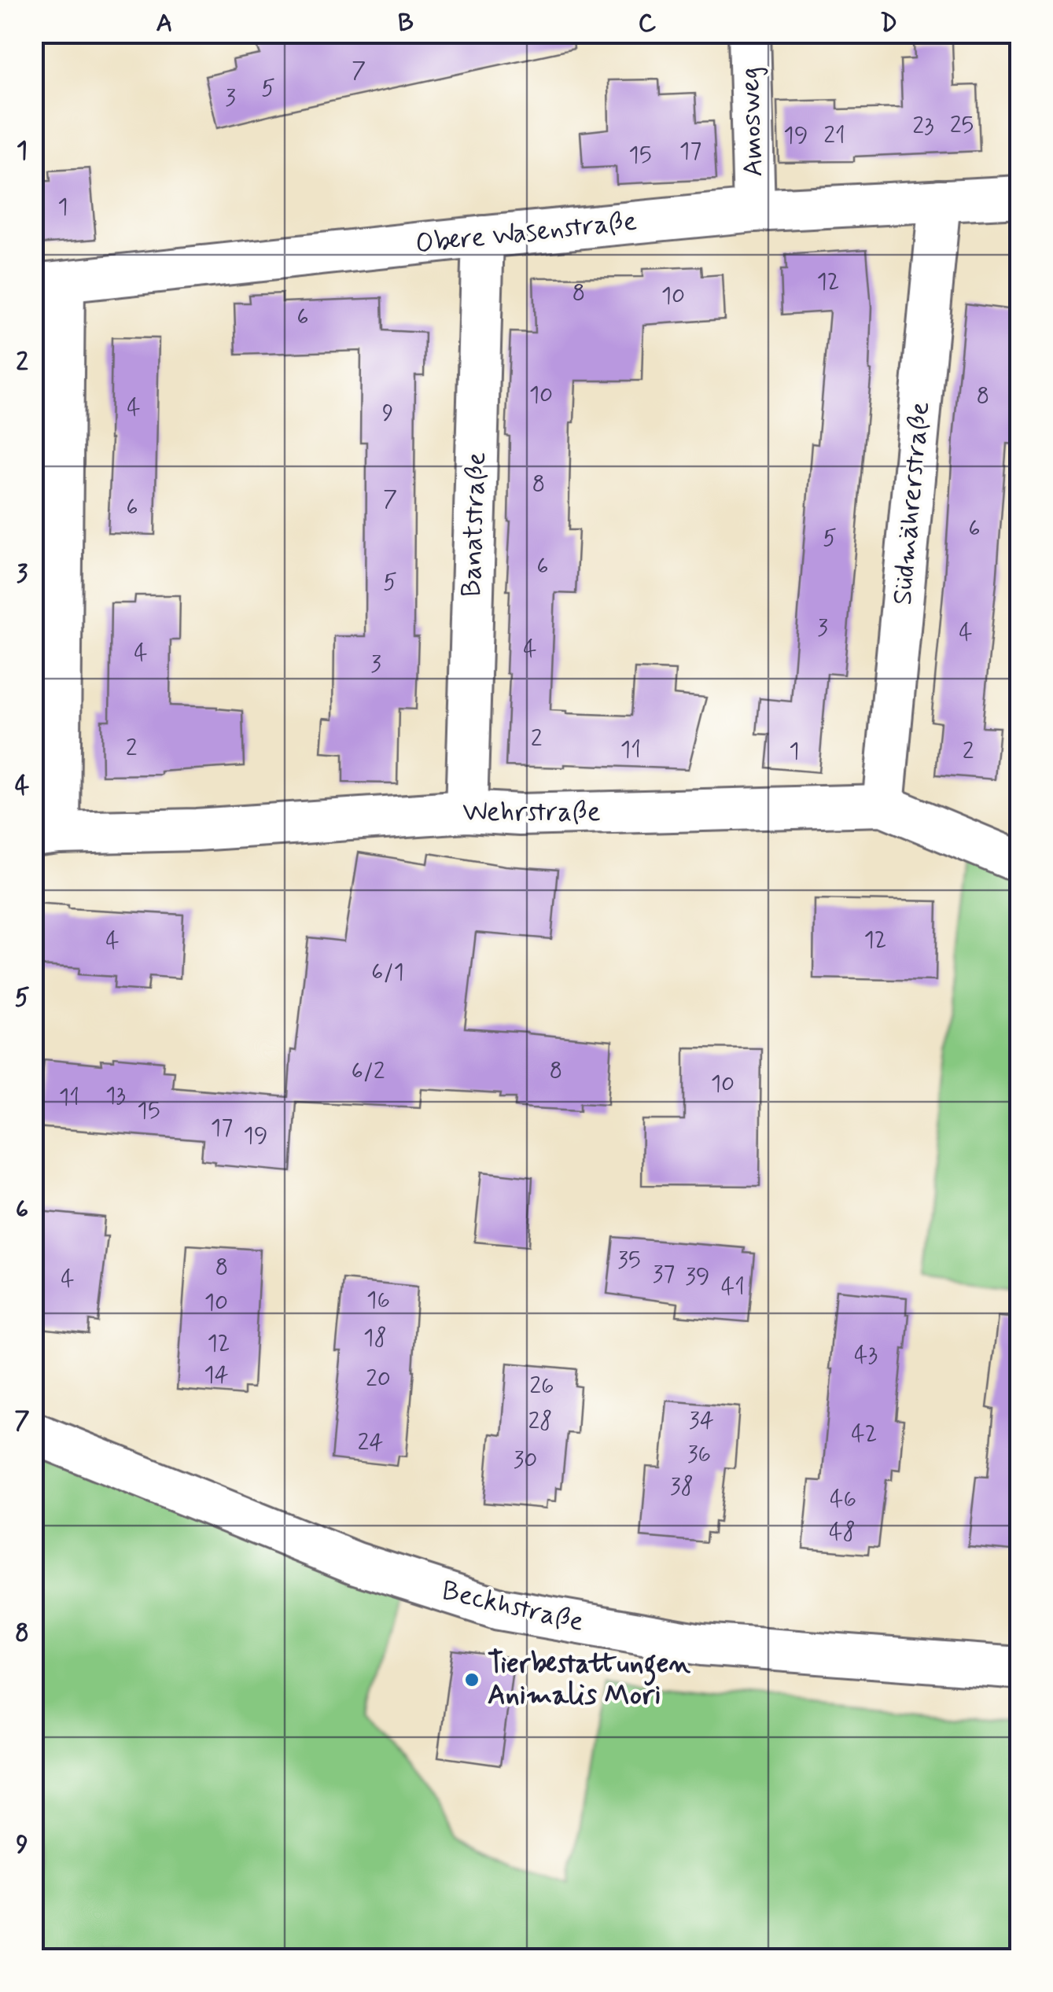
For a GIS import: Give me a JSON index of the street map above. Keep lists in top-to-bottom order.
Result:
{
  "streets": {
    "street": [
      "Amosweg",
      "Obere Wasenstraße",
      "Südmährerstraße",
      "Banatstraße",
      "Wehrstraße",
      "Beckhstraße"
    ]
  },
  "crossings": [
    ["Amosweg", "Obere Wasenstraße"],
    ["Obere Wasenstraße", "Südmährerstraße"],
    ["Obere Wasenstraße", "Banatstraße"],
    ["Südmährerstraße", "Wehrstraße"],
    ["Banatstraße", "Wehrstraße"]
  ],
  "places": ["Tierbestattungen Animalis Mori"],
  "house_numbers": [
    "7",
    "5",
    "3",
    "25",
    "23",
    "19",
    "21",
    "17",
    "15",
    "1",
    "12",
    "8",
    "10",
    "6",
    "10",
    "8",
    "4",
    "9",
    "8",
    "7",
    "6",
    "6",
    "5",
    "6",
    "5",
    "3",
    "4",
    "4",
    "4",
    "3",
    "2",
    "2",
    "11",
    "1",
    "2",
    "12",
    "4",
    "6/1",
    "8",
    "6/2",
    "10",
    "13",
    "11",
    "15",
    "17",
    "19",
    "35",
    "8",
    "37",
    "39",
    "4",
    "41",
    "16",
    "10",
    "18",
    "12",
    "43",
    "14",
    "20",
    "26",
    "34",
    "28",
    "42",
    "24",
    "36",
    "30",
    "38",
    "46",
    "48"
  ],
  "grid": {
    "columns": [
      "A",
      "B",
      "C",
      "D"
    ],
    "rows": [
      "1",
      "2",
      "3",
      "4",
      "5",
      "6",
      "7",
      "8",
      "9"
    ]
  }
}
